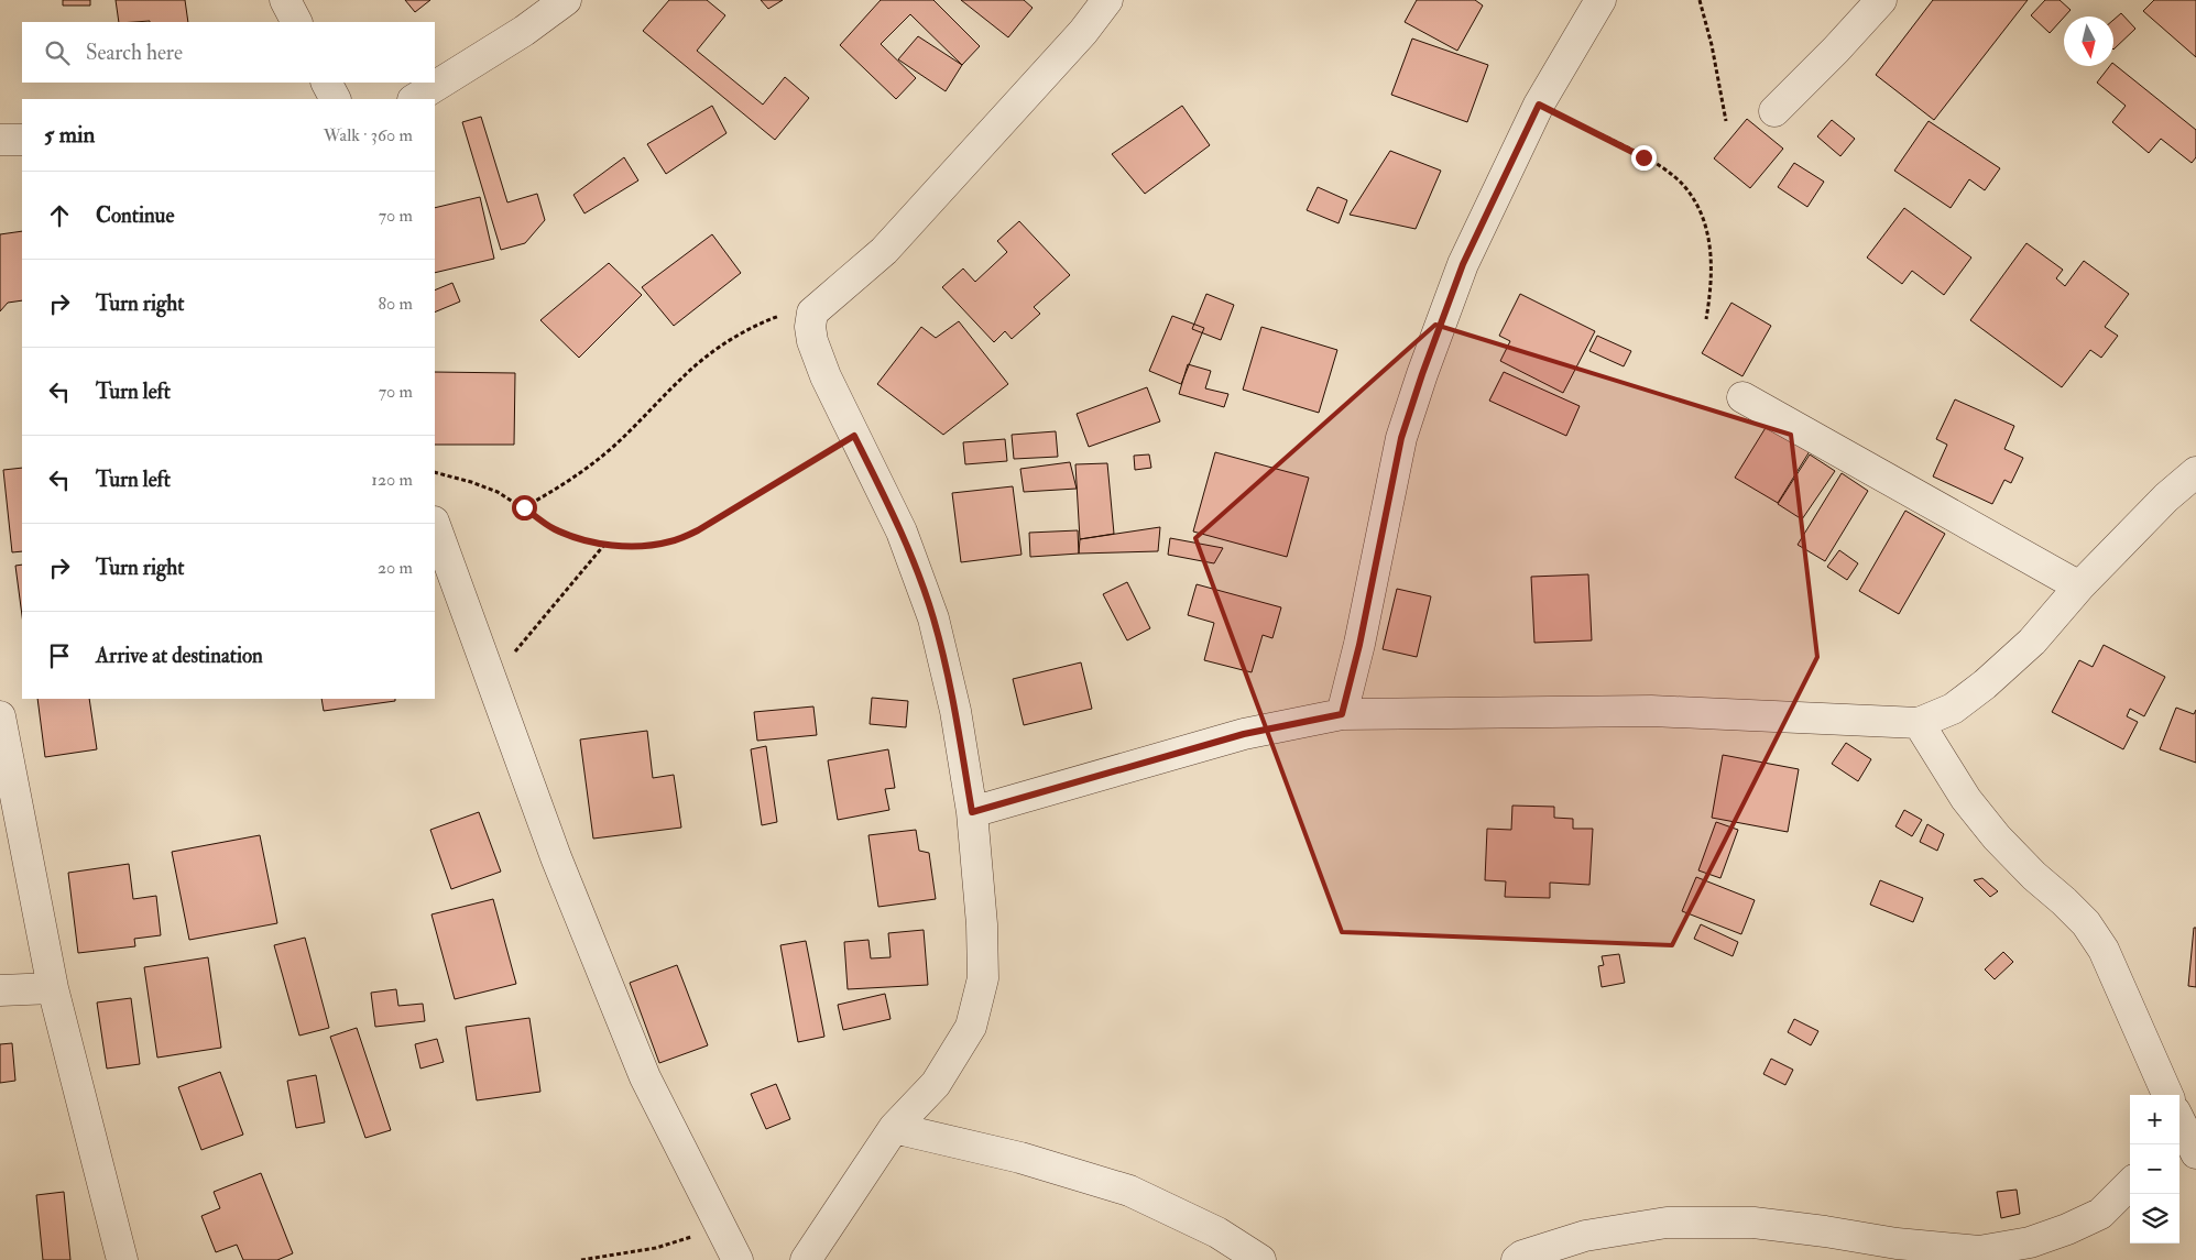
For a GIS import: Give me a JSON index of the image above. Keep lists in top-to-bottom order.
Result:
{
  "north": "bottom",
  "page": {
    "search": "Search here",
    "heading": ["5 min", "Walk · 360 m"],
    "list": [
      ["Continue", "70 m"],
      ["Turn right", "80 m"],
      ["Turn left", "70 m"],
      ["Turn left", "120 m"],
      ["Turn right", "20 m"],
      "Arrive at destination"
    ],
    "map_buttons": ["+", "−"]
  }
}
